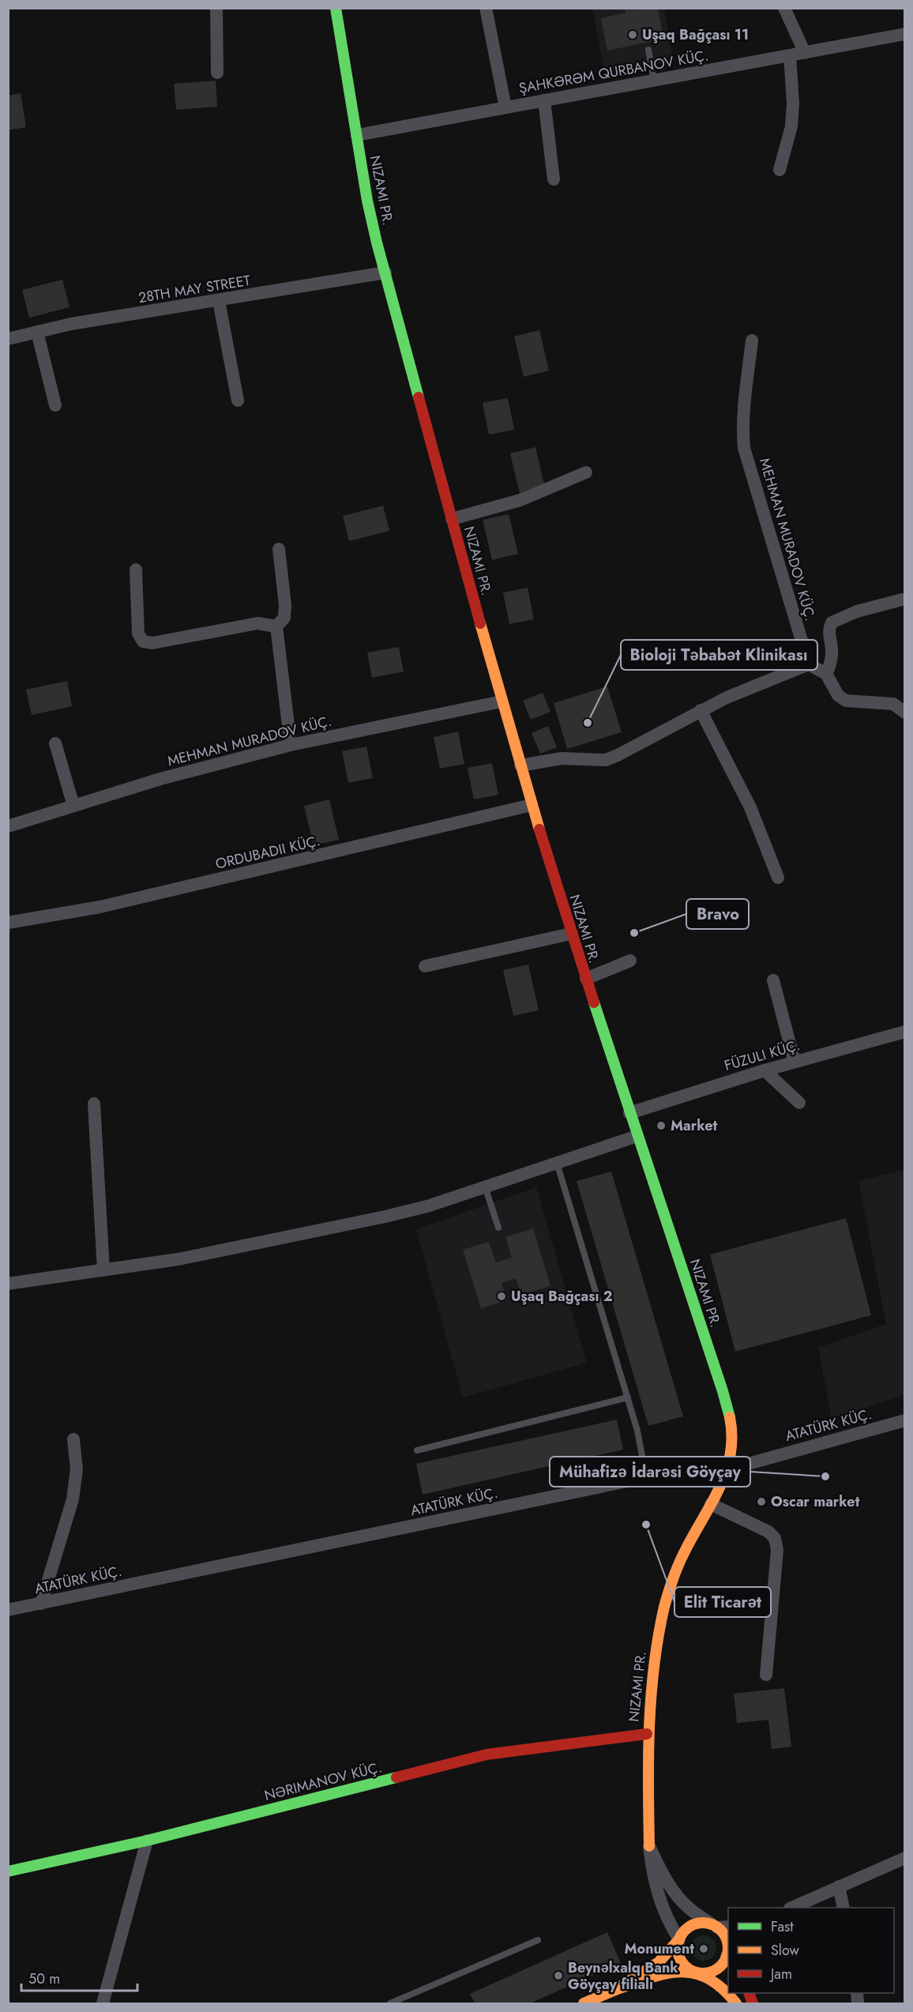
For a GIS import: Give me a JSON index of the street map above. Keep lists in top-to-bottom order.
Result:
{
  "streets": {
    "street": [
      "ŞAHKƏRƏM QURBANOV KÜÇ.",
      "NIZAMI PR.",
      "28TH MAY STREET",
      "MEHMAN MURADOV KÜÇ.",
      "ORDUBADII KÜÇ.",
      "FÜZULI KÜÇ.",
      "ATATÜRK KÜÇ.",
      "NƏRIMANOV KÜÇ."
    ]
  },
  "crossings": [
    ["ŞAHKƏRƏM QURBANOV KÜÇ.", "NIZAMI PR."],
    ["NIZAMI PR.", "28TH MAY STREET"],
    ["NIZAMI PR.", "MEHMAN MURADOV KÜÇ."],
    ["NIZAMI PR.", "ORDUBADII KÜÇ."],
    ["NIZAMI PR.", "FÜZULI KÜÇ."],
    ["NIZAMI PR.", "ATATÜRK KÜÇ."],
    ["NIZAMI PR.", "NƏRIMANOV KÜÇ."]
  ],
  "places": [
    "Uşaq Bağçası 11",
    "Bioloji Təbabət Klinikası",
    "Bravo",
    "Market",
    "Uşaq Bağçası 2",
    "Mühafizə İdarəsi Göyçay",
    "Oscar market",
    "Elit Ticarət",
    "Monument",
    "Beynəlxalq Bank Göyçay filialı"
  ],
  "legend": ["Fast", "Slow", "Jam"],
  "scale_bar": "50 m"
}
